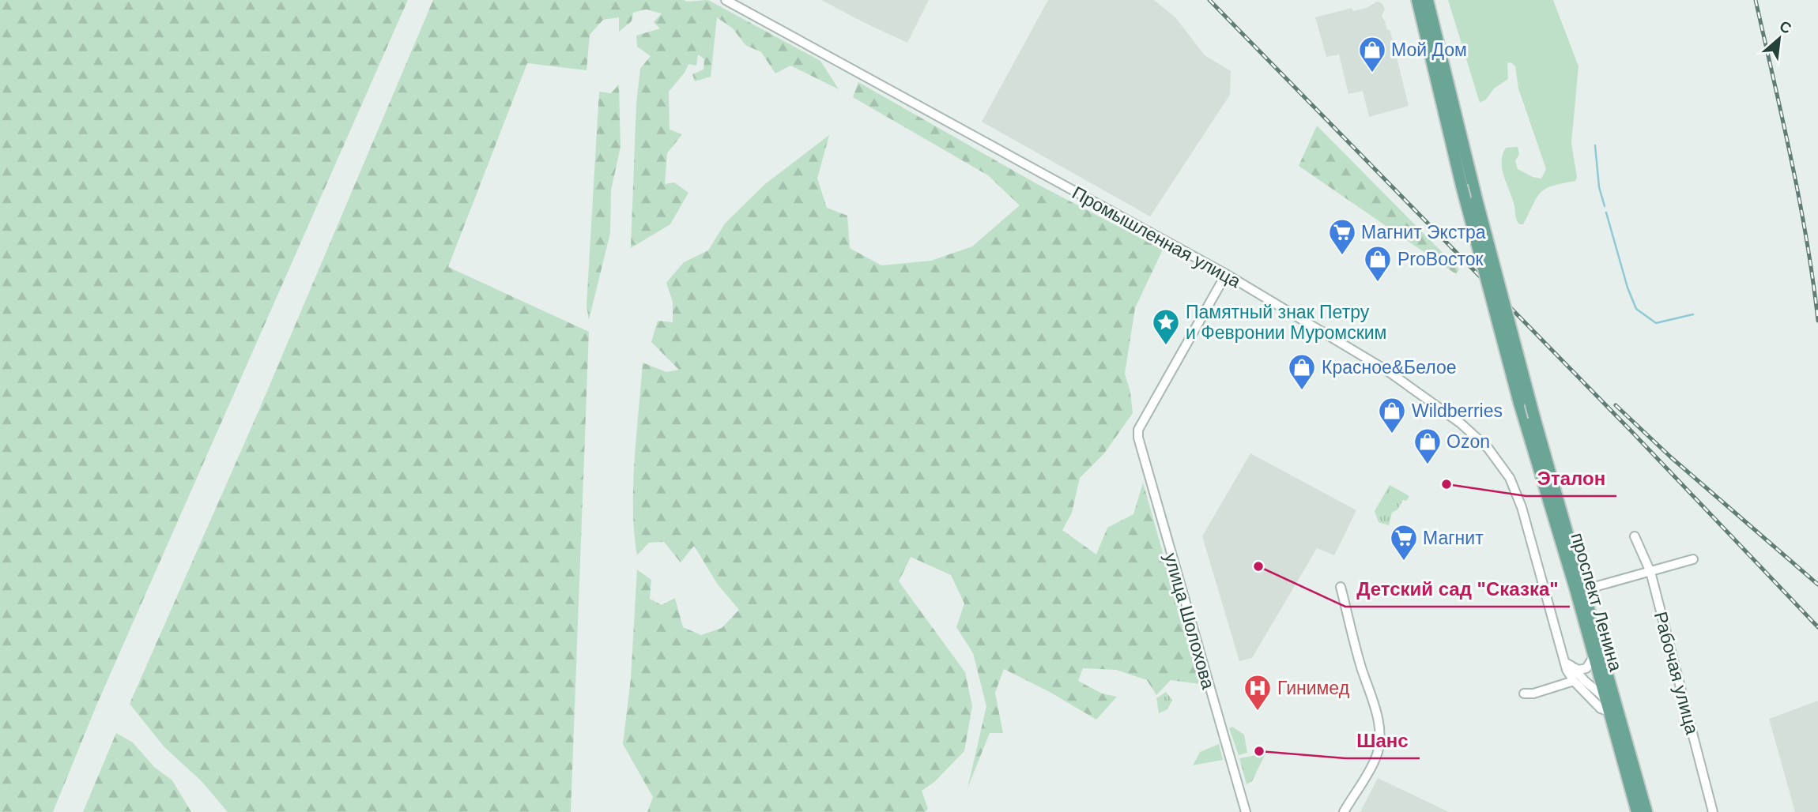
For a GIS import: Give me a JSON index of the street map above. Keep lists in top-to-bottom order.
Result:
{
  "streets": {
    "main road": ["проспект Ленина"],
    "street": ["Промышленная улица", "улица Шолохова", "Рабочая улица"]
  },
  "crossings": [
    ["Промышленная улица", "проспект Ленина"],
    ["Промышленная улица", "улица Шолохова"]
  ],
  "places": {
    "shop": [
      "Мой Дом",
      "ProВосток",
      "Красное&Белое",
      "Wildberries",
      "Ozon"
    ],
    "supermarket": ["Магнит Экстра", "Магнит"],
    "place": ["Памятный знак Петру и Февронии Муромским"],
    "other": ["Эталон", "Детский сад \"Сказка\"", "Шанс"],
    "hospital": ["Гинимед"]
  },
  "north": "top right"
}
